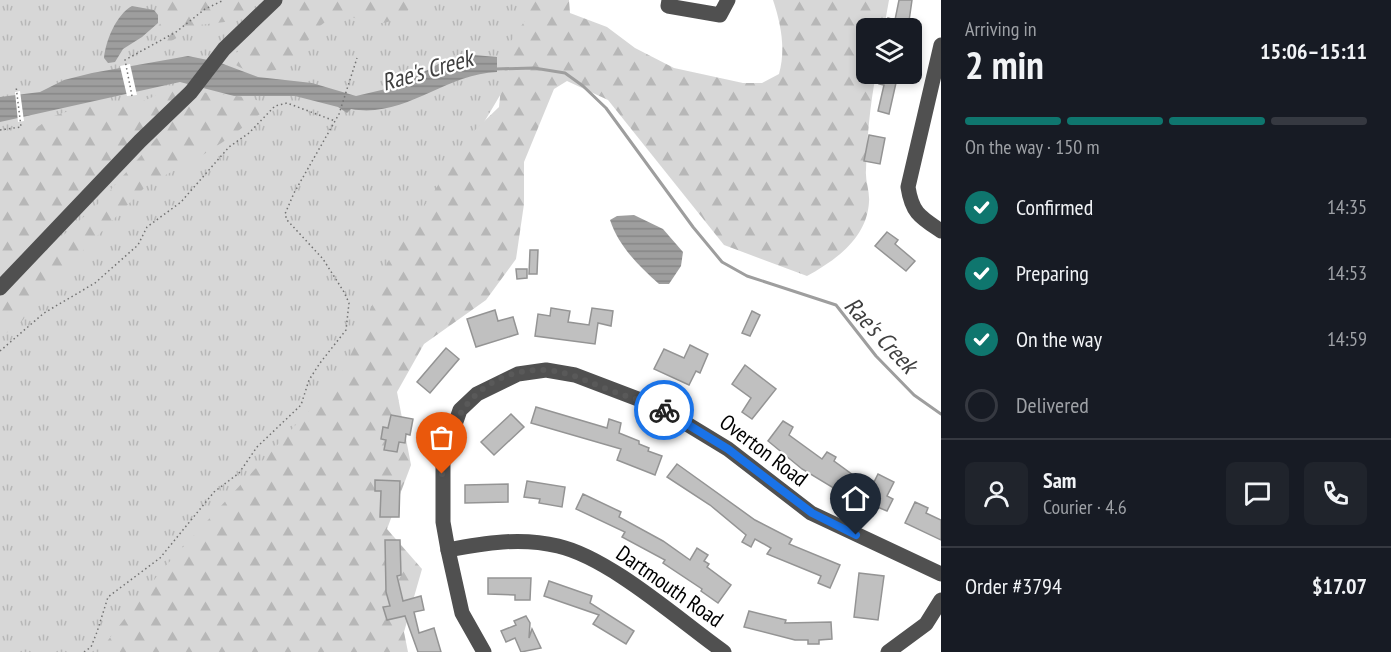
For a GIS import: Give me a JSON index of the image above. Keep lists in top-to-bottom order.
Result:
{
  "streets": {
    "street": ["Overton Road", "Dartmouth Road"]
  },
  "crossings": [
    ["Overton Road", "Dartmouth Road"]
  ],
  "water": ["Rae's Creek"],
  "page": {
    "heading": ["2 min", "Arriving in", "15:06–15:11"],
    "panel": [
      "Sam",
      "Courier · 4.6",
      "Order #3794",
      "$17.07"
    ],
    "bar": "On the way · 150 m",
    "list": [
      ["Confirmed", "14:35"],
      ["Preparing", "14:53"],
      ["On the way", "14:59"],
      "Delivered"
    ]
  }
}
